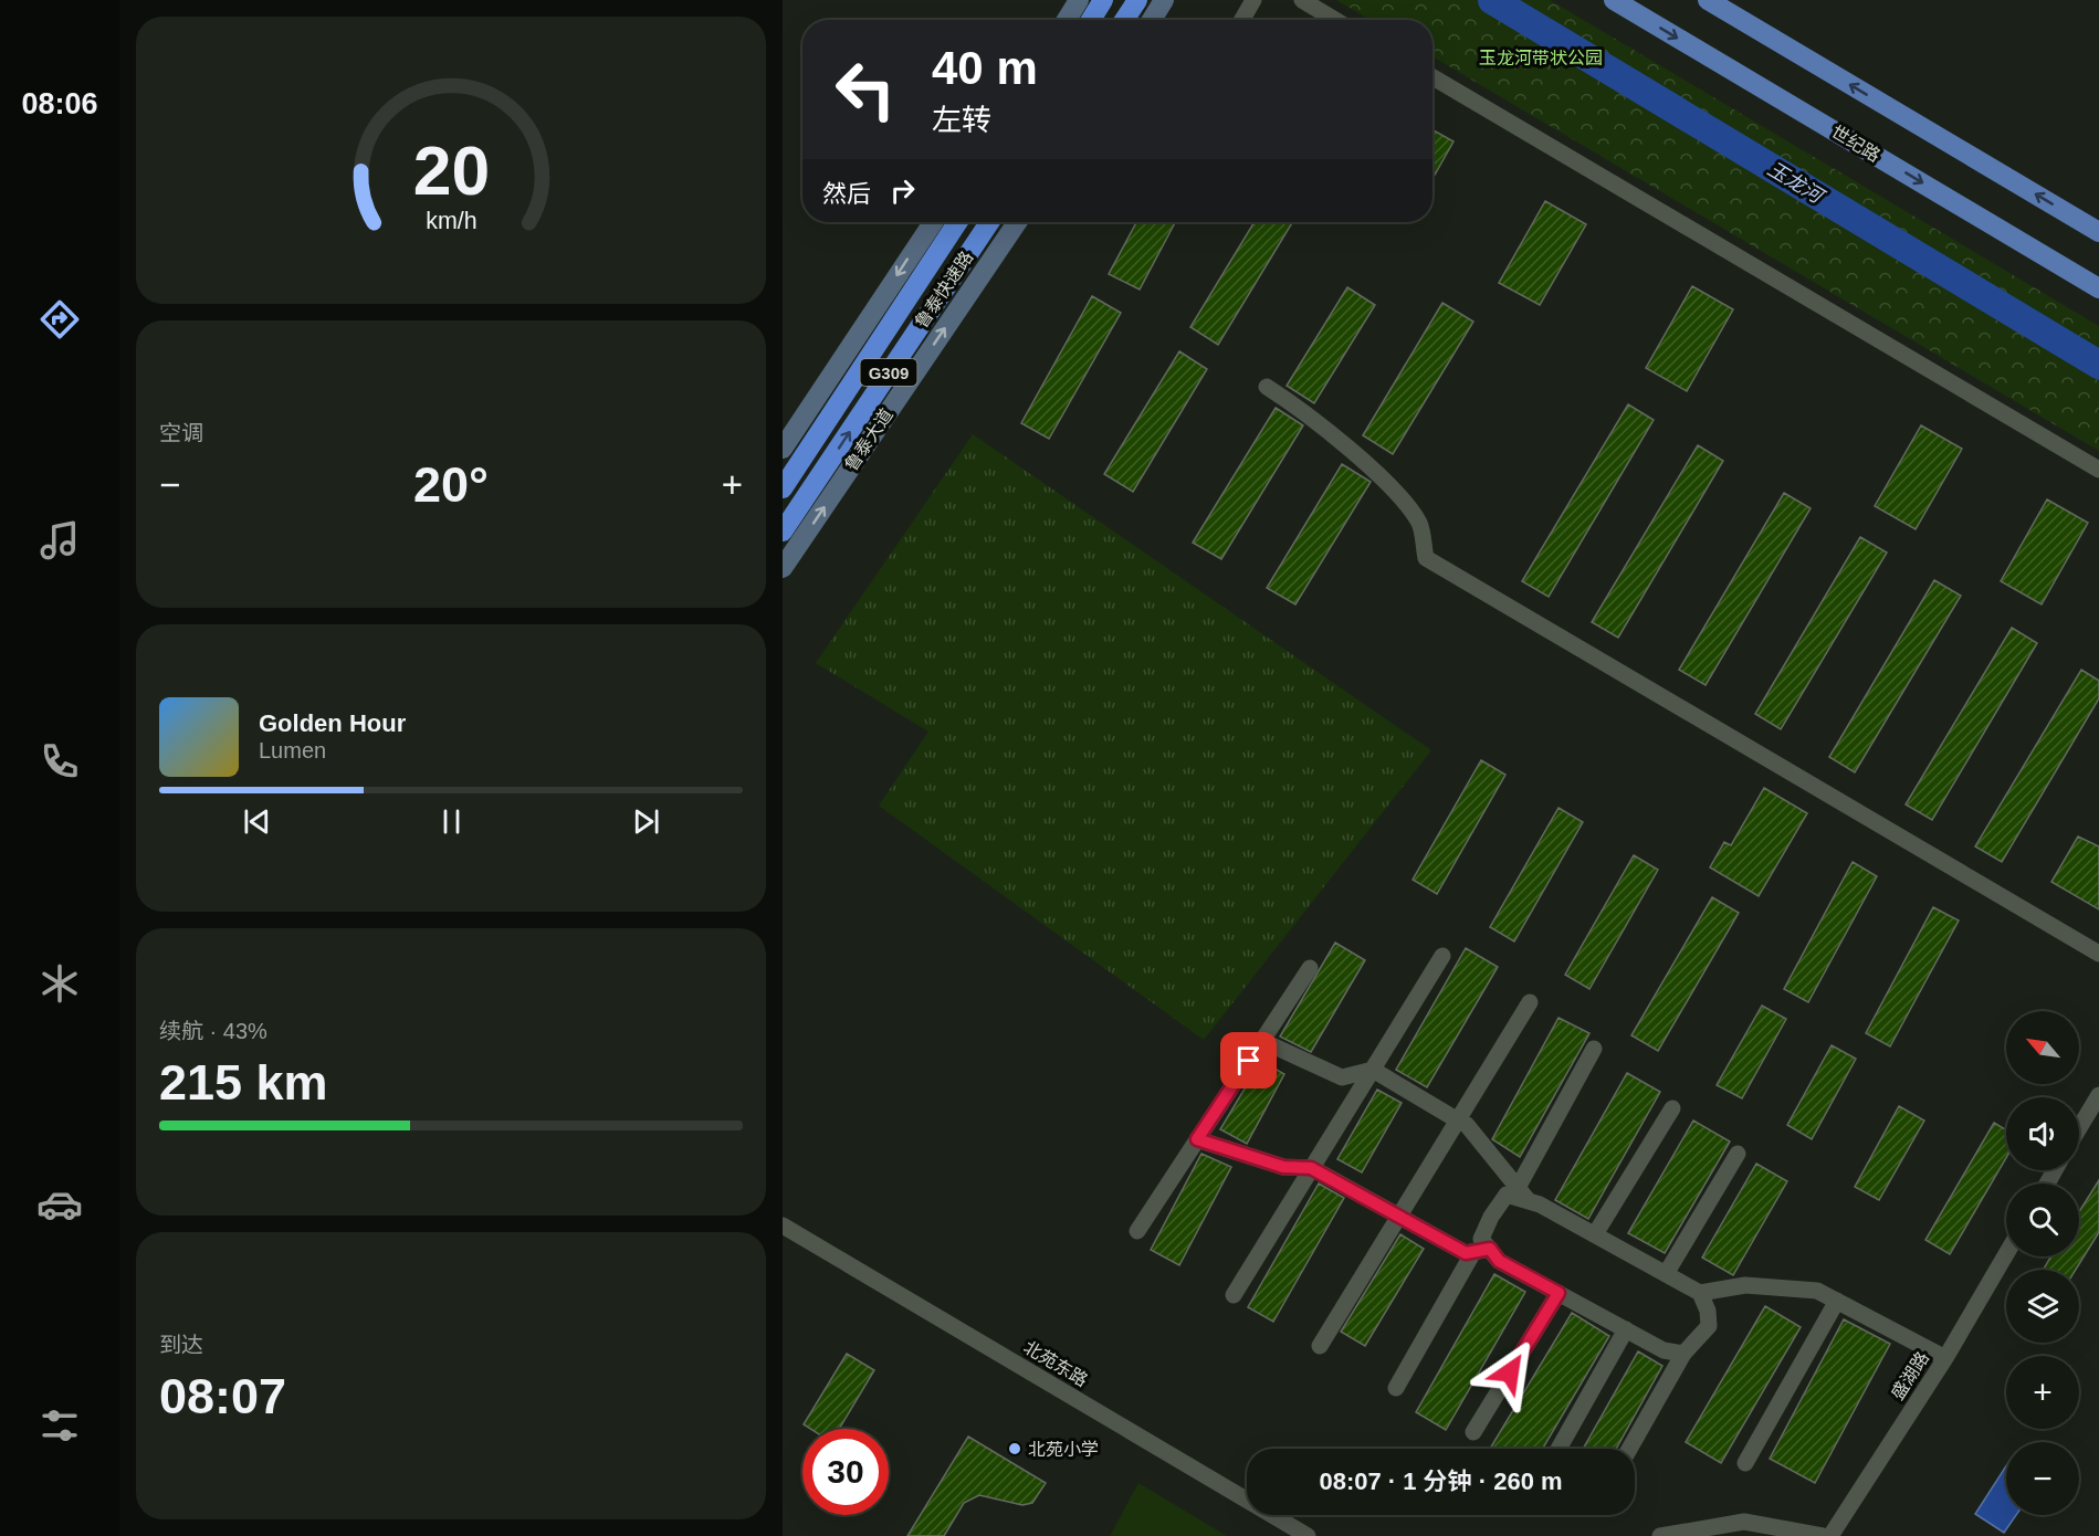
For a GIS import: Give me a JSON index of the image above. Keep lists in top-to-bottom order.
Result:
{
  "streets": {
    "highway": ["鲁泰快速路", "G309"],
    "main road": ["世纪路", "鲁泰大道"],
    "street": ["北苑东路", "盛湖路"]
  },
  "water": ["玉龙河"],
  "parks": ["玉龙河带状公园"],
  "places": ["北苑小学"],
  "north": "top left",
  "page": {
    "tabs": "08:06",
    "turn": ["40 m", "左转"],
    "then": "然后",
    "tile": [
      "空调",
      ["续航 · 43%", "215 km"],
      ["到达", "08:07"]
    ],
    "heat": ["−", "20°", "+"],
    "song": ["Golden Hour", "Lumen"],
    "map_buttons": ["+", "−"],
    "limit": "30",
    "trip": "08:07 · 1 分钟 · 260 m",
    "gauge": ["20", "km/h"]
  }
}
